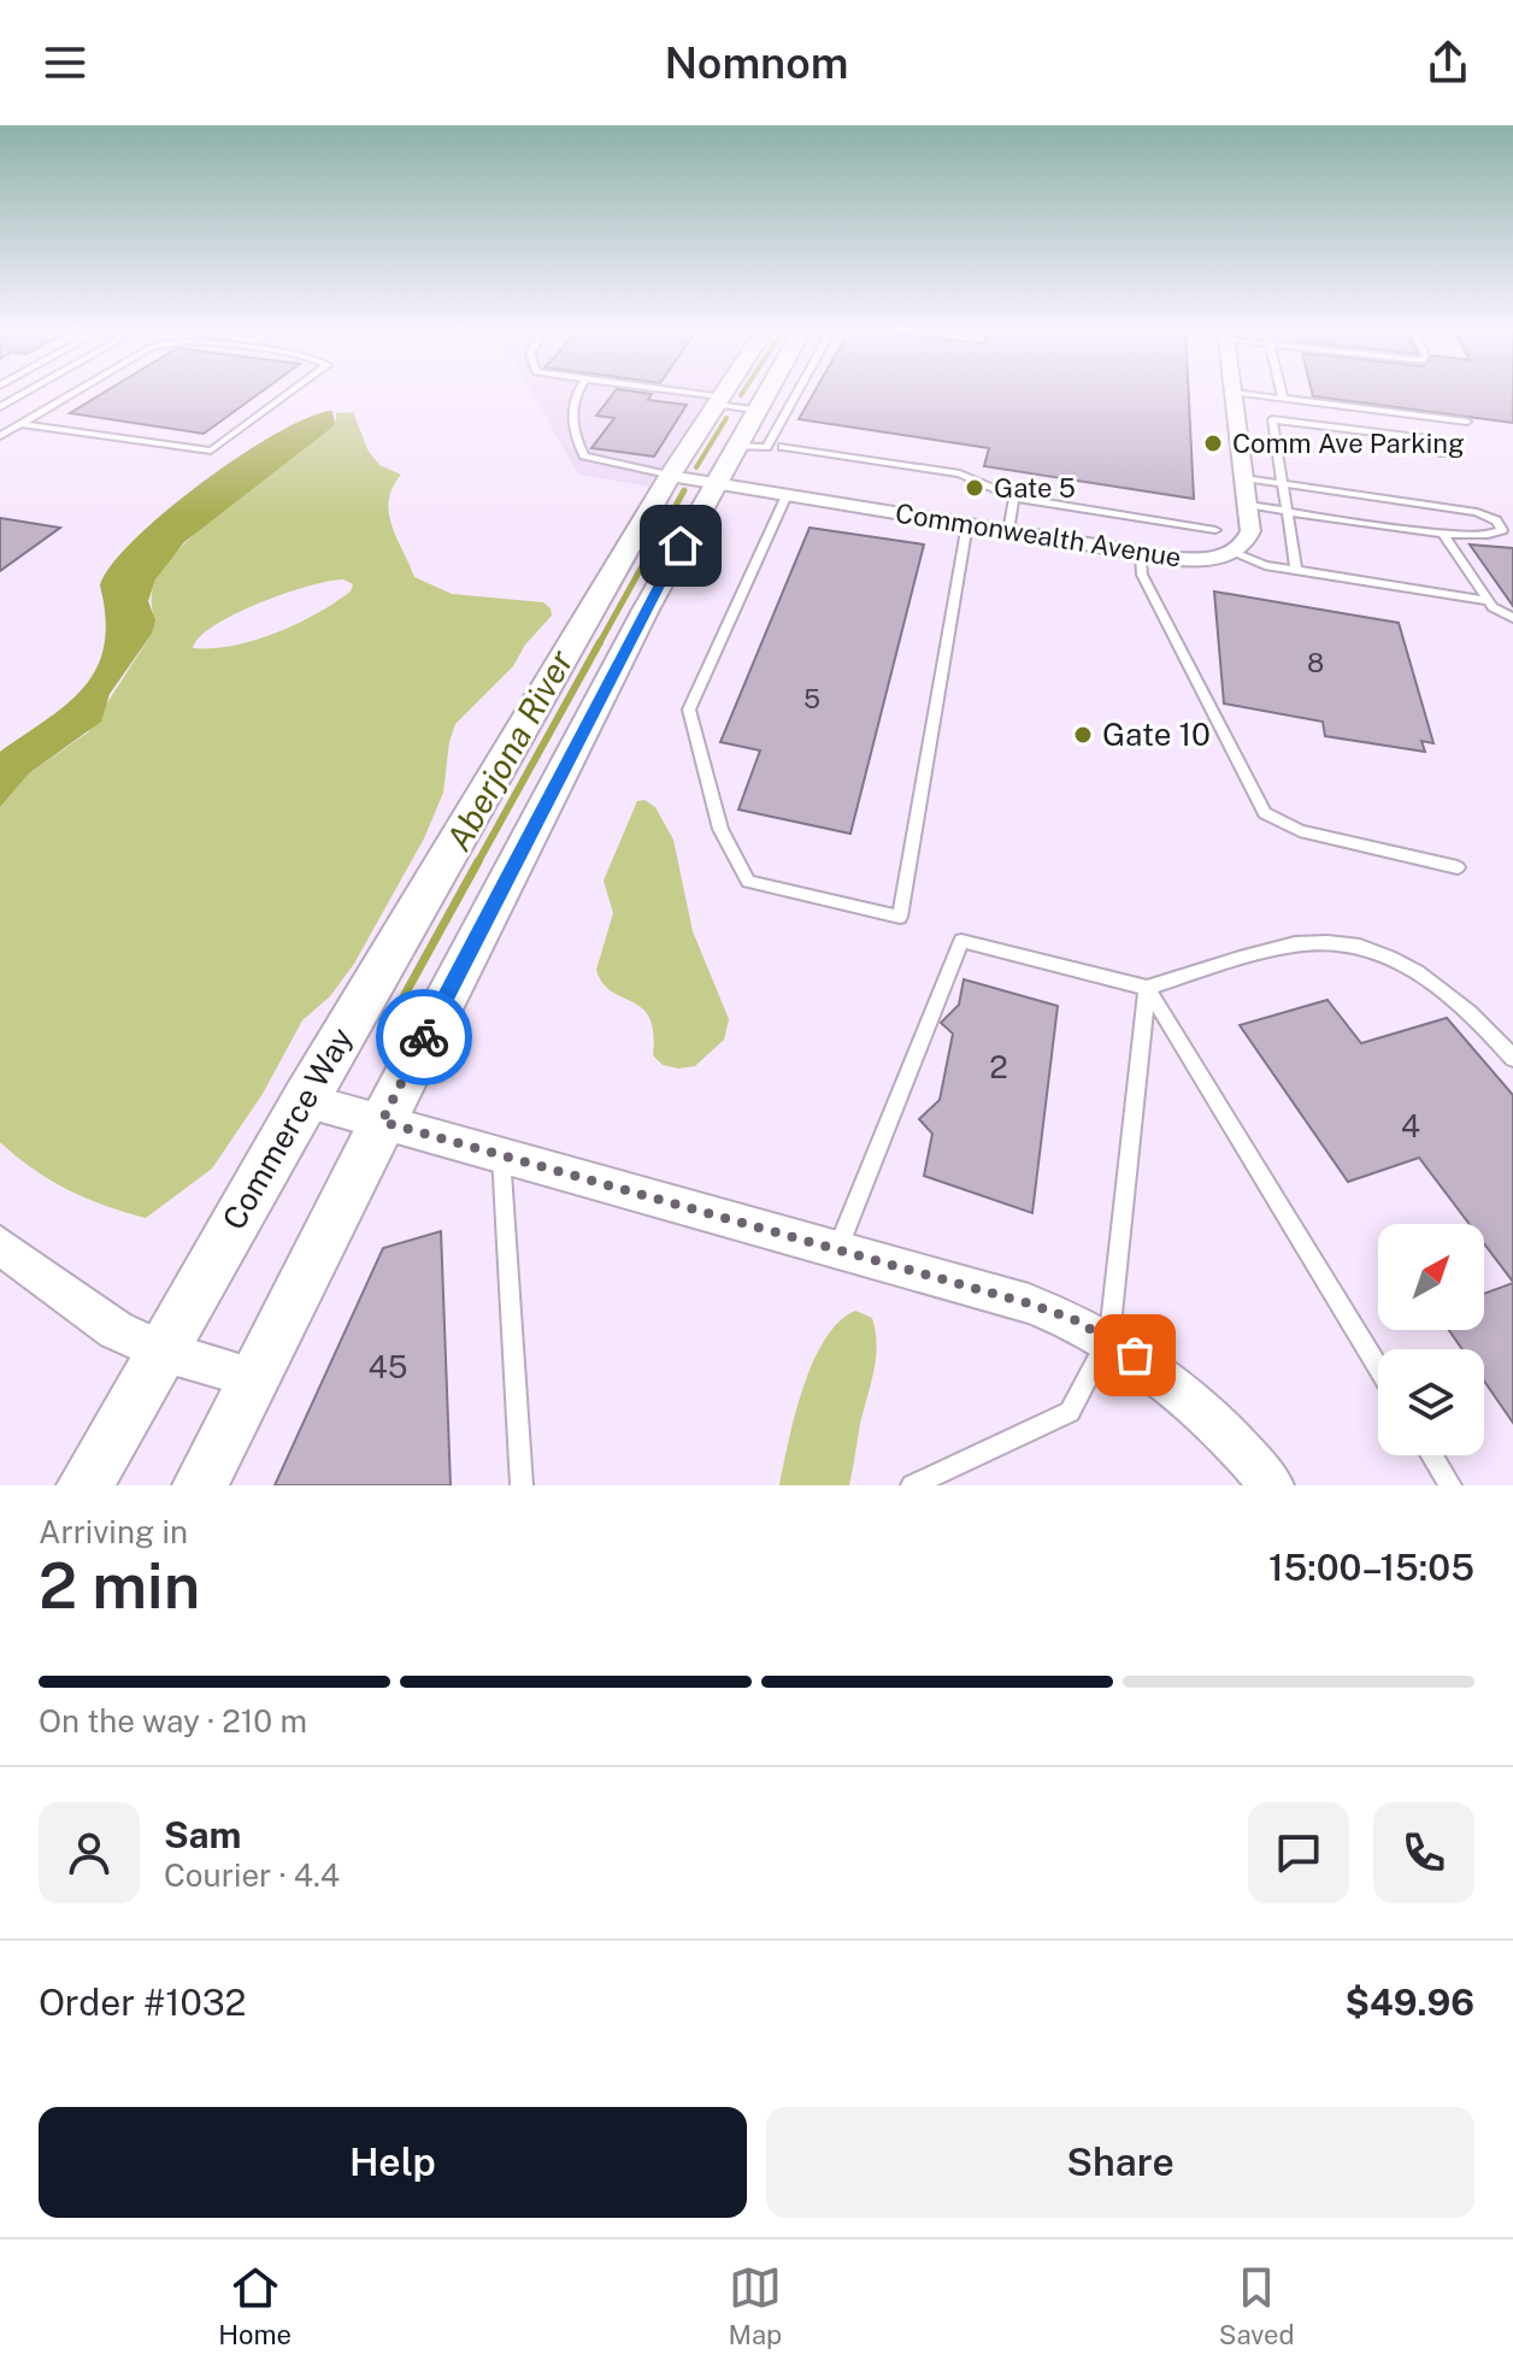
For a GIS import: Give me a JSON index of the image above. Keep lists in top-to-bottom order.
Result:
{
  "streets": {
    "street": ["Commonwealth Avenue", "Commerce Way"]
  },
  "crossings": [
    ["Commonwealth Avenue", "Commerce Way"]
  ],
  "water": ["Aberjona River"],
  "places": ["Comm Ave Parking", "Gate 5", "Gate 10"],
  "house_numbers": [
    "8",
    "5",
    "2",
    "4",
    "45"
  ],
  "north": "top right",
  "page": {
    "header": "Nomnom",
    "heading": ["2 min", "Arriving in", "15:00–15:05"],
    "panel": [
      "Sam",
      "Courier · 4.4",
      "Order #1032",
      "$49.96"
    ],
    "bar": "On the way · 210 m",
    "buttons": ["Help", "Share"],
    "tabs": ["Home", "Map", "Saved"]
  }
}
